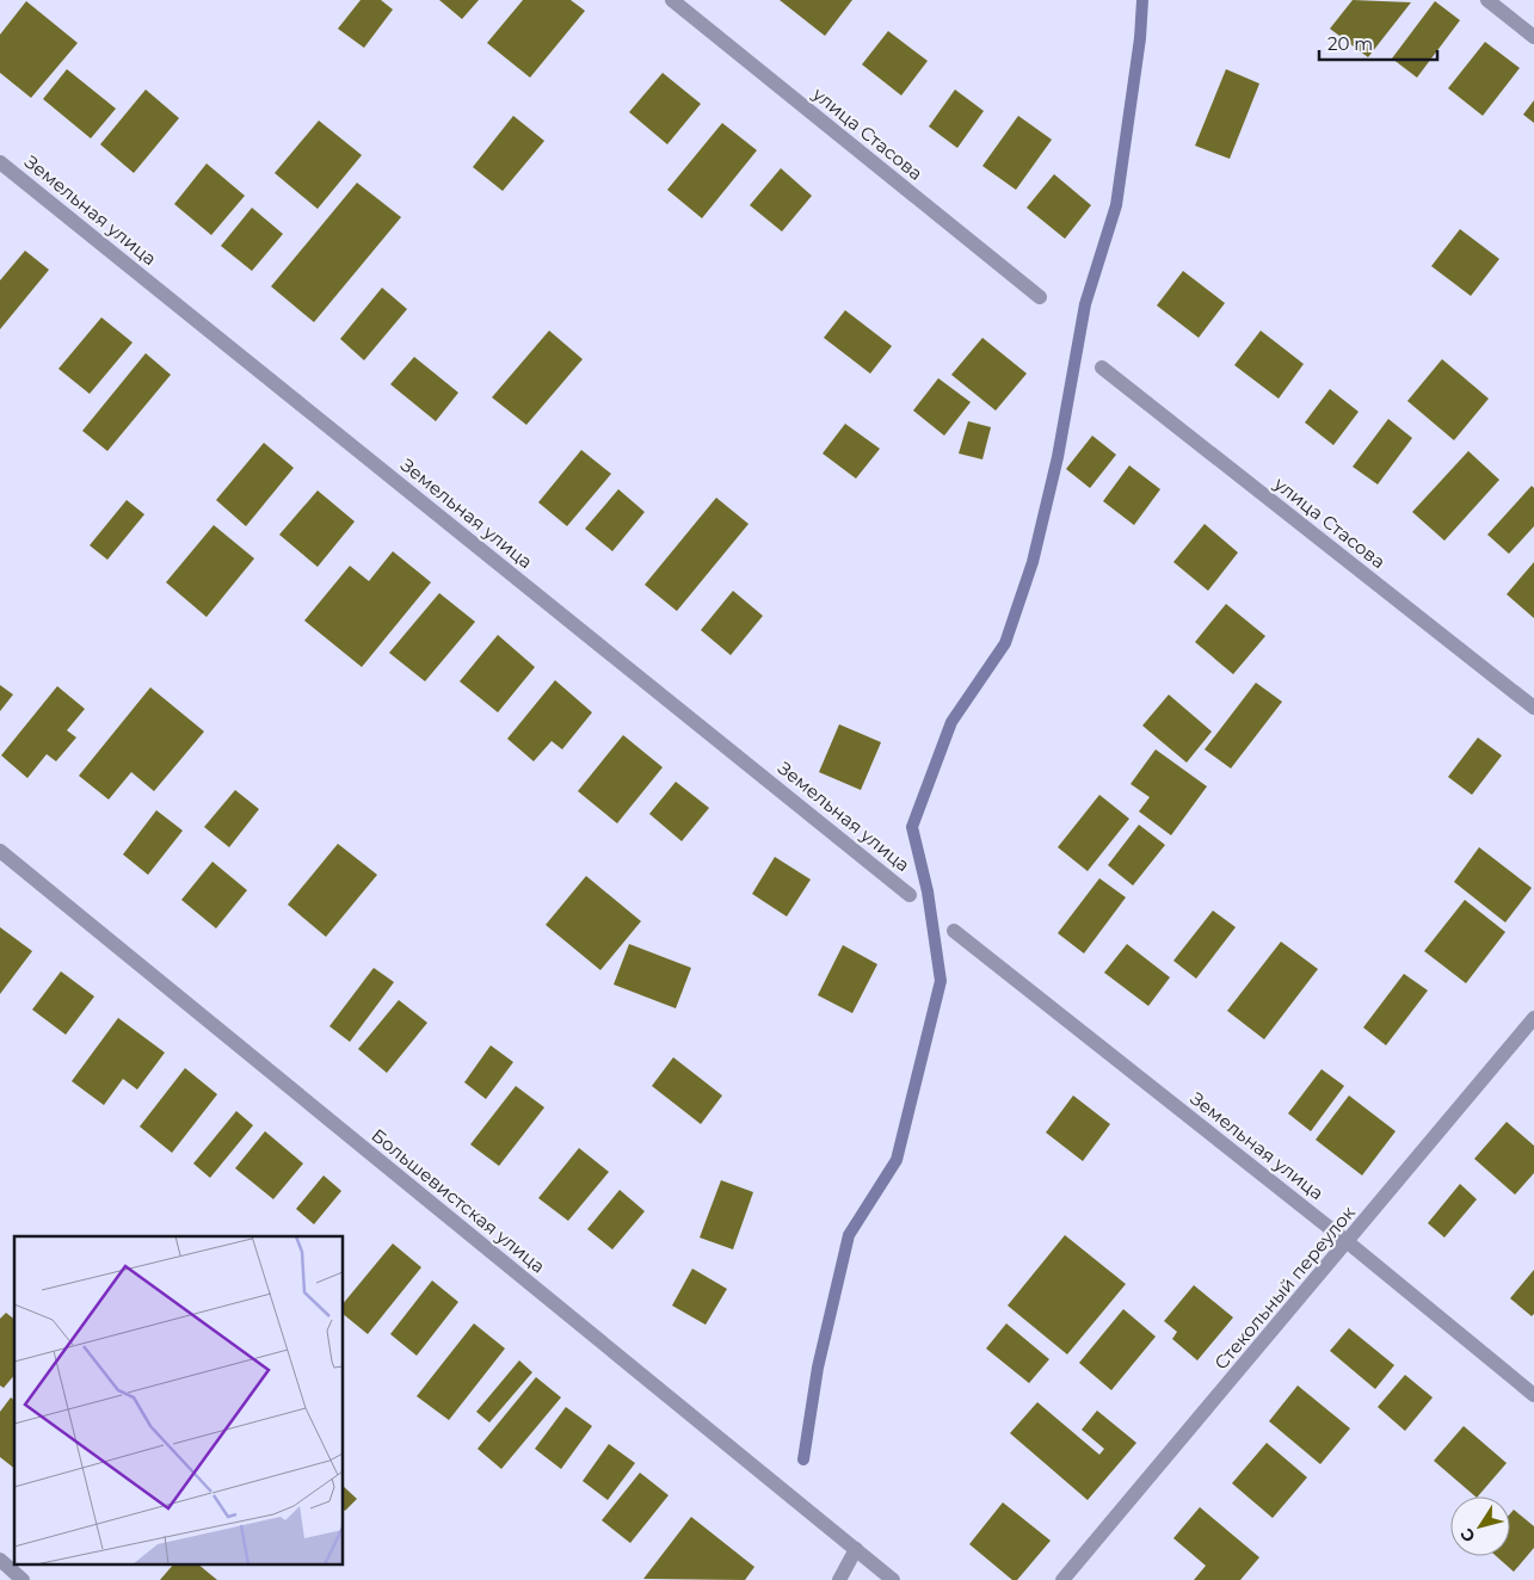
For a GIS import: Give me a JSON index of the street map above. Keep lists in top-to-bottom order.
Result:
{
  "streets": {
    "street": [
      "улица Стасова",
      "Земельная улица",
      "Большевистская улица",
      "Стекольный переулок"
    ]
  },
  "crossings": [
    ["Земельная улица", "Стекольный переулок"]
  ],
  "scale_bar": "20 m",
  "north": "bottom left"
}
